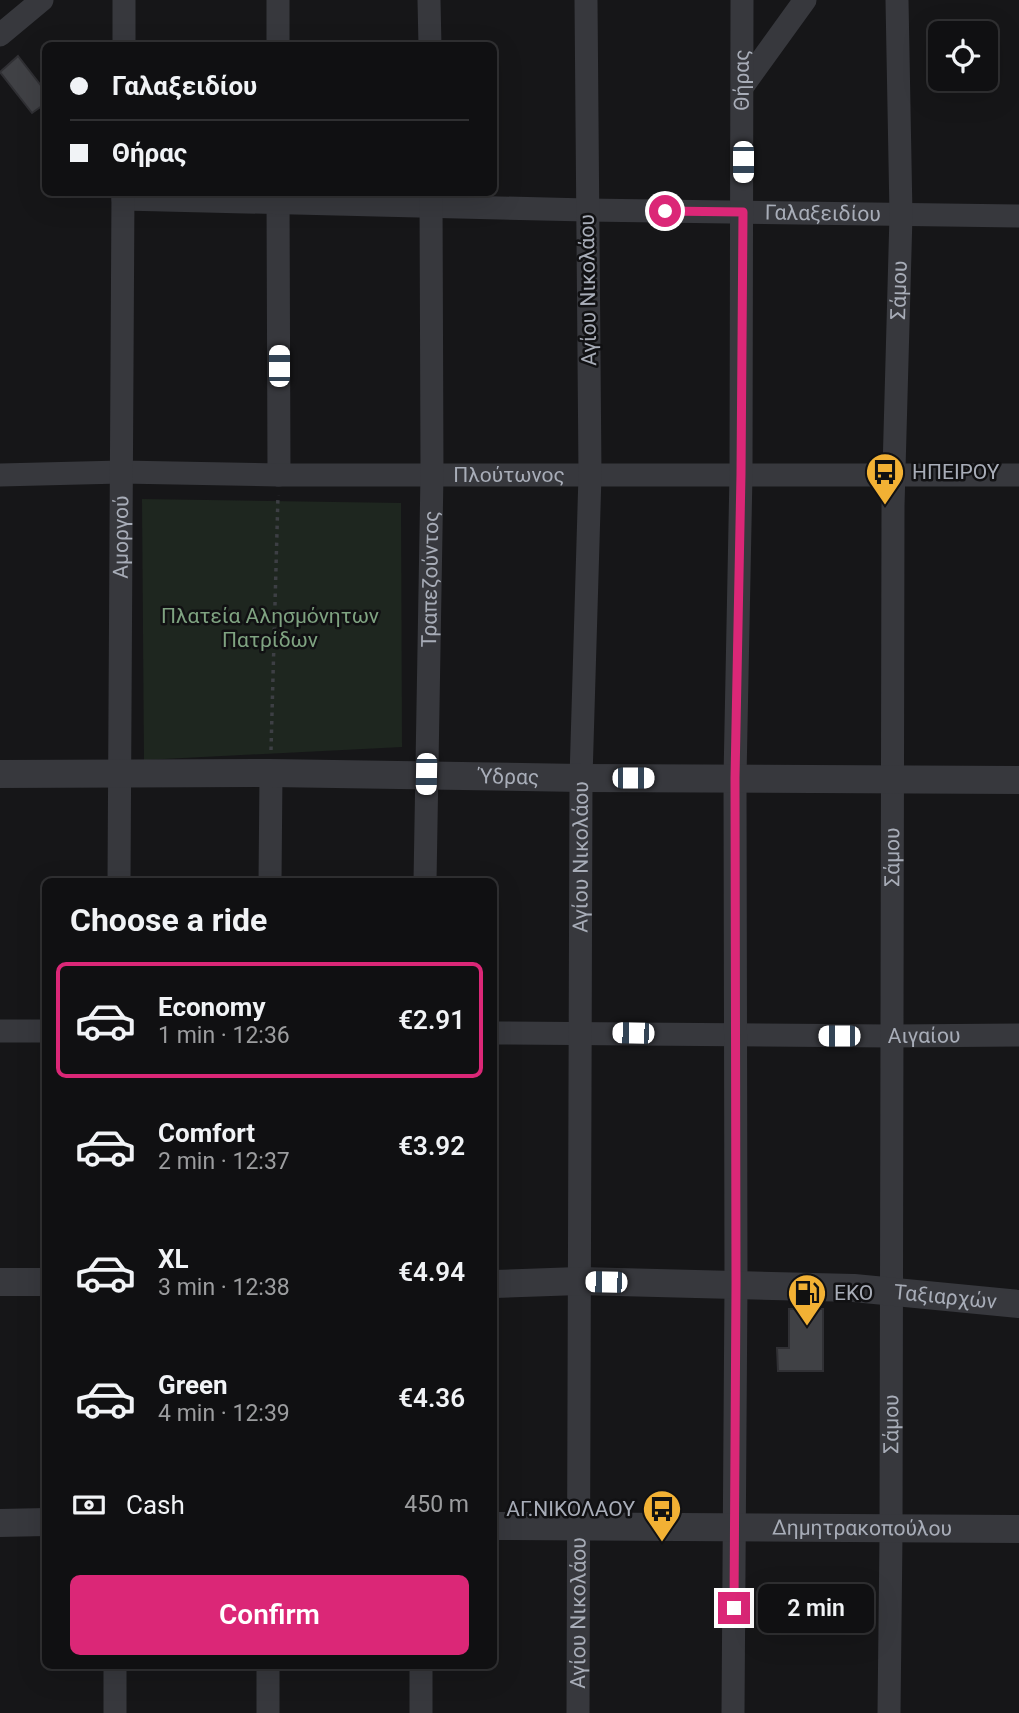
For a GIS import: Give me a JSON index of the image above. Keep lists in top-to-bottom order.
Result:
{
  "streets": {
    "street": [
      "Θήρας",
      "Γαλαξειδίου",
      "Αγίου Νικολάου",
      "Σάμου",
      "Πλούτωνος",
      "Αμοργού",
      "Τραπεζούντος",
      "Ύδρας",
      "Αιγαίου",
      "Ταξιαρχών",
      "Δημητρακοπούλου"
    ]
  },
  "crossings": [
    ["Θήρας", "Γαλαξειδίου"],
    ["Θήρας", "Πλούτωνος"],
    ["Θήρας", "Ύδρας"],
    ["Θήρας", "Αιγαίου"],
    ["Θήρας", "Ταξιαρχών"],
    ["Θήρας", "Δημητρακοπούλου"],
    ["Γαλαξειδίου", "Αγίου Νικολάου"],
    ["Γαλαξειδίου", "Σάμου"],
    ["Γαλαξειδίου", "Αμοργού"],
    ["Γαλαξειδίου", "Τραπεζούντος"],
    ["Αγίου Νικολάου", "Πλούτωνος"],
    ["Αγίου Νικολάου", "Ύδρας"],
    ["Αγίου Νικολάου", "Αιγαίου"],
    ["Αγίου Νικολάου", "Ταξιαρχών"],
    ["Αγίου Νικολάου", "Δημητρακοπούλου"],
    ["Σάμου", "Πλούτωνος"],
    ["Σάμου", "Ύδρας"],
    ["Σάμου", "Αιγαίου"],
    ["Σάμου", "Ταξιαρχών"],
    ["Σάμου", "Δημητρακοπούλου"],
    ["Πλούτωνος", "Αμοργού"],
    ["Πλούτωνος", "Τραπεζούντος"],
    ["Αμοργού", "Ύδρας"],
    ["Τραπεζούντος", "Ύδρας"]
  ],
  "parks": ["Πλατεία Αλησμόνητων Πατρίδων"],
  "places": {
    "bus stop": ["ΗΠΕΙΡΟΥ", "ΑΓ.ΝΙΚΟΛΑΟΥ"],
    "fuel station": ["EKO"]
  },
  "page": {
    "banner": ["Γαλαξειδίου", "Θήρας"],
    "heading": "Choose a ride",
    "list": [
      {
        "name": "Economy",
        "note": "1 min · 12:36",
        "value": "€2.91"
      },
      {
        "name": "Comfort",
        "note": "2 min · 12:37",
        "value": "€3.92"
      },
      {
        "name": "XL",
        "note": "3 min · 12:38",
        "value": "€4.94"
      },
      {
        "name": "Green",
        "note": "4 min · 12:39",
        "value": "€4.36"
      }
    ],
    "pay": ["Cash", "450 m"],
    "buttons": "Confirm",
    "bubble": "2 min"
  }
}
